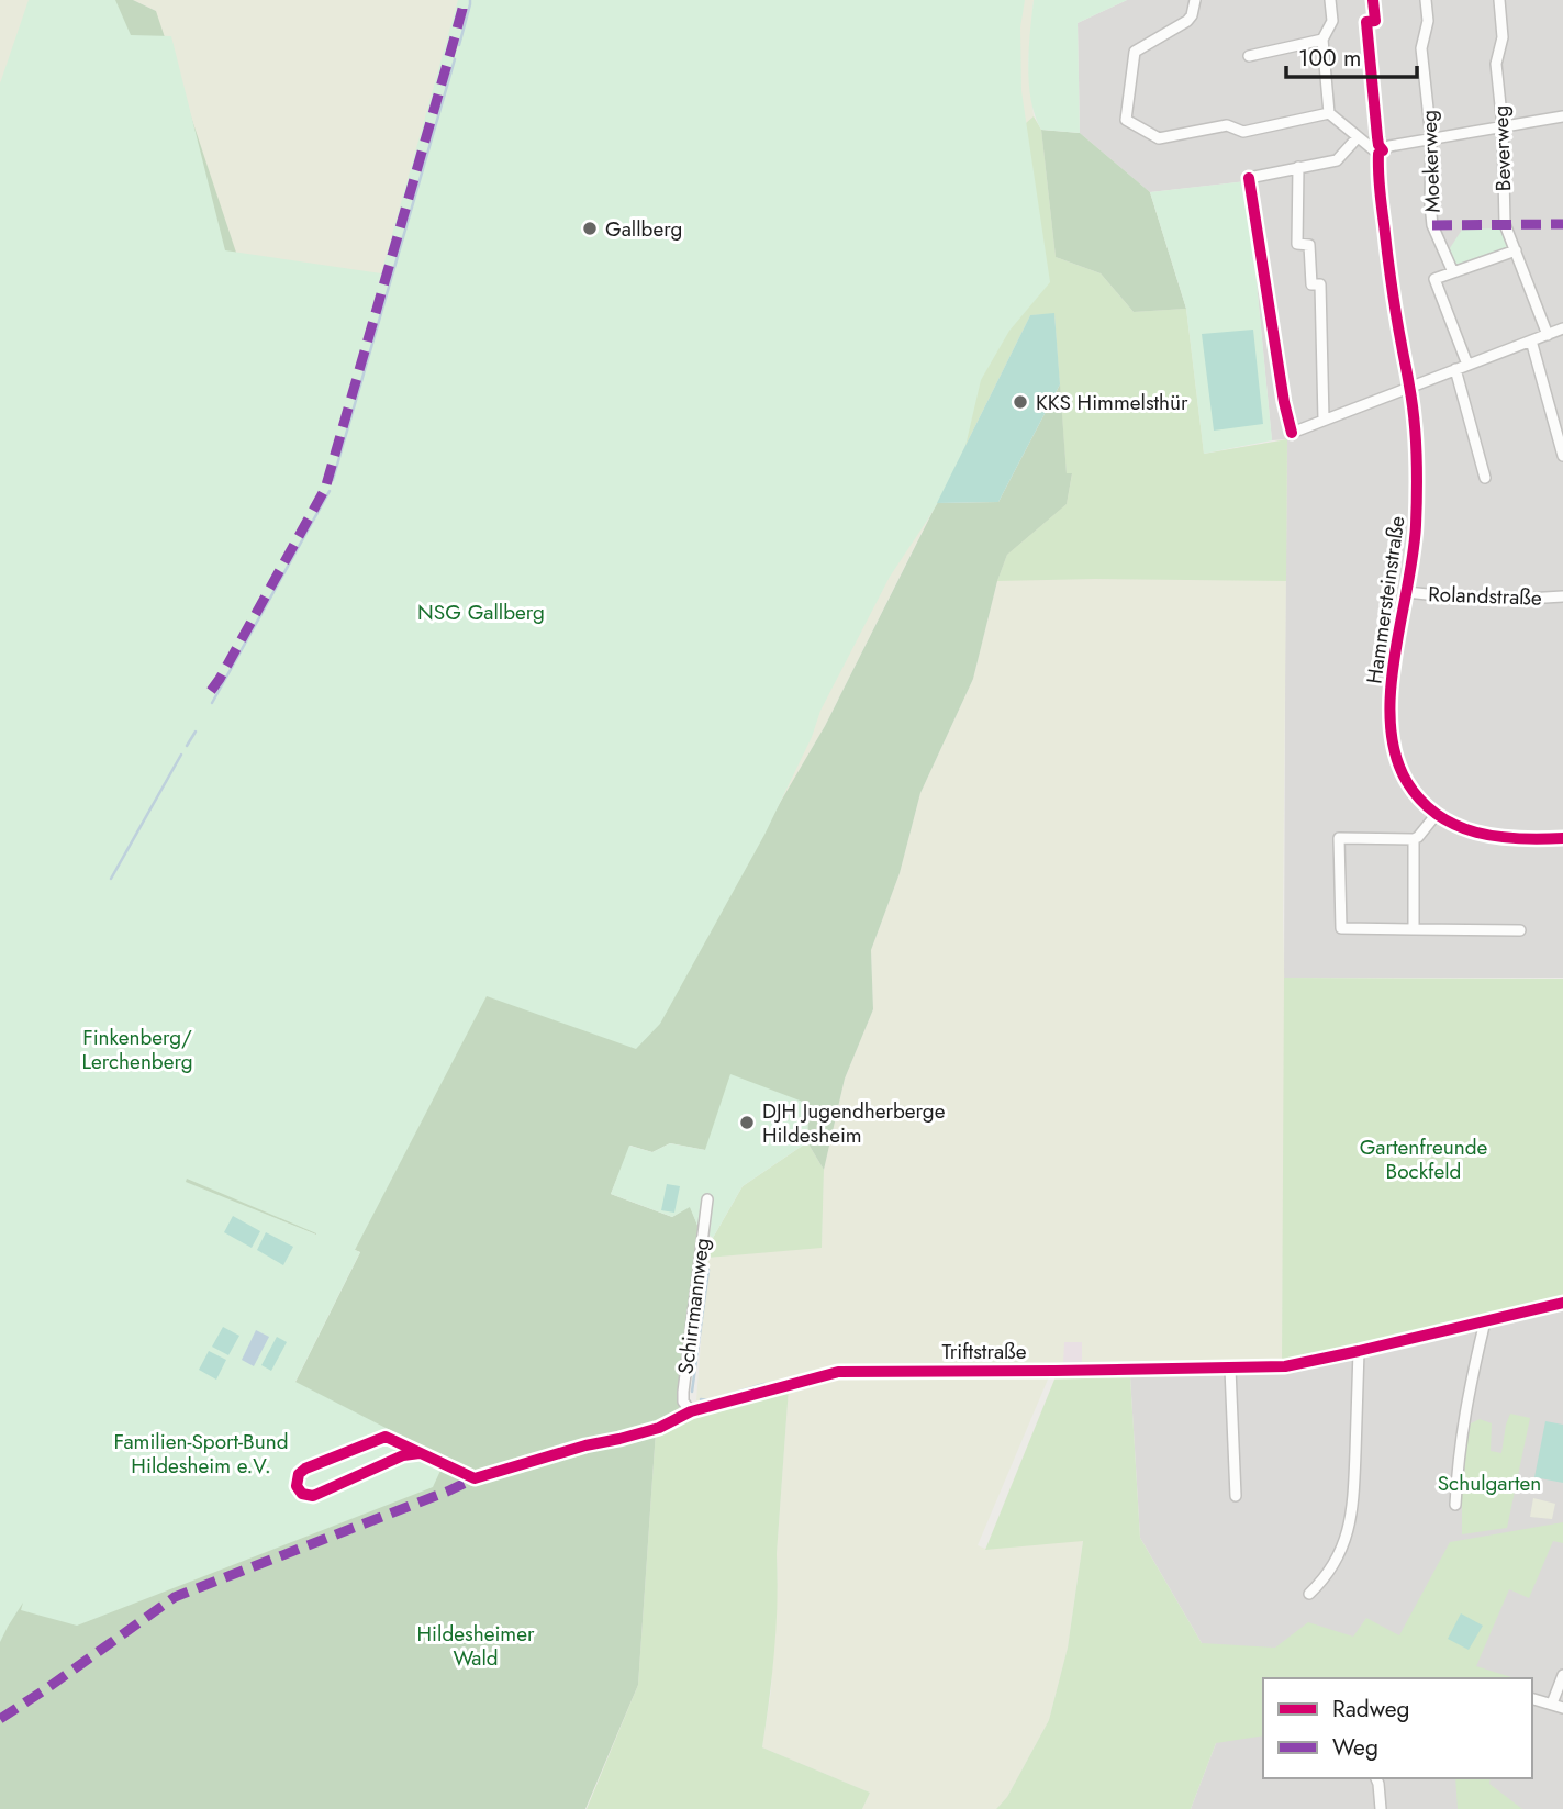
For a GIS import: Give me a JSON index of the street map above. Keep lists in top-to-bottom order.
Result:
{
  "streets": {
    "street": [
      "Beverweg",
      "Moekerweg",
      "Rolandstraße",
      "Hammersteinstraße",
      "Schirrmannweg",
      "Triftstraße"
    ]
  },
  "crossings": [
    ["Rolandstraße", "Hammersteinstraße"],
    ["Schirrmannweg", "Triftstraße"]
  ],
  "parks": [
    "NSG Gallberg",
    "Finkenberg/ Lerchenberg",
    "Gartenfreunde Bockfeld",
    "Familien-Sport-Bund Hildesheim e.V.",
    "Schulgarten",
    "Hildesheimer Wald"
  ],
  "places": ["Gallberg", "KKS Himmelsthür", "DJH Jugendherberge Hildesheim"],
  "legend": ["Radweg", "Weg"],
  "scale_bar": "100 m"
}
